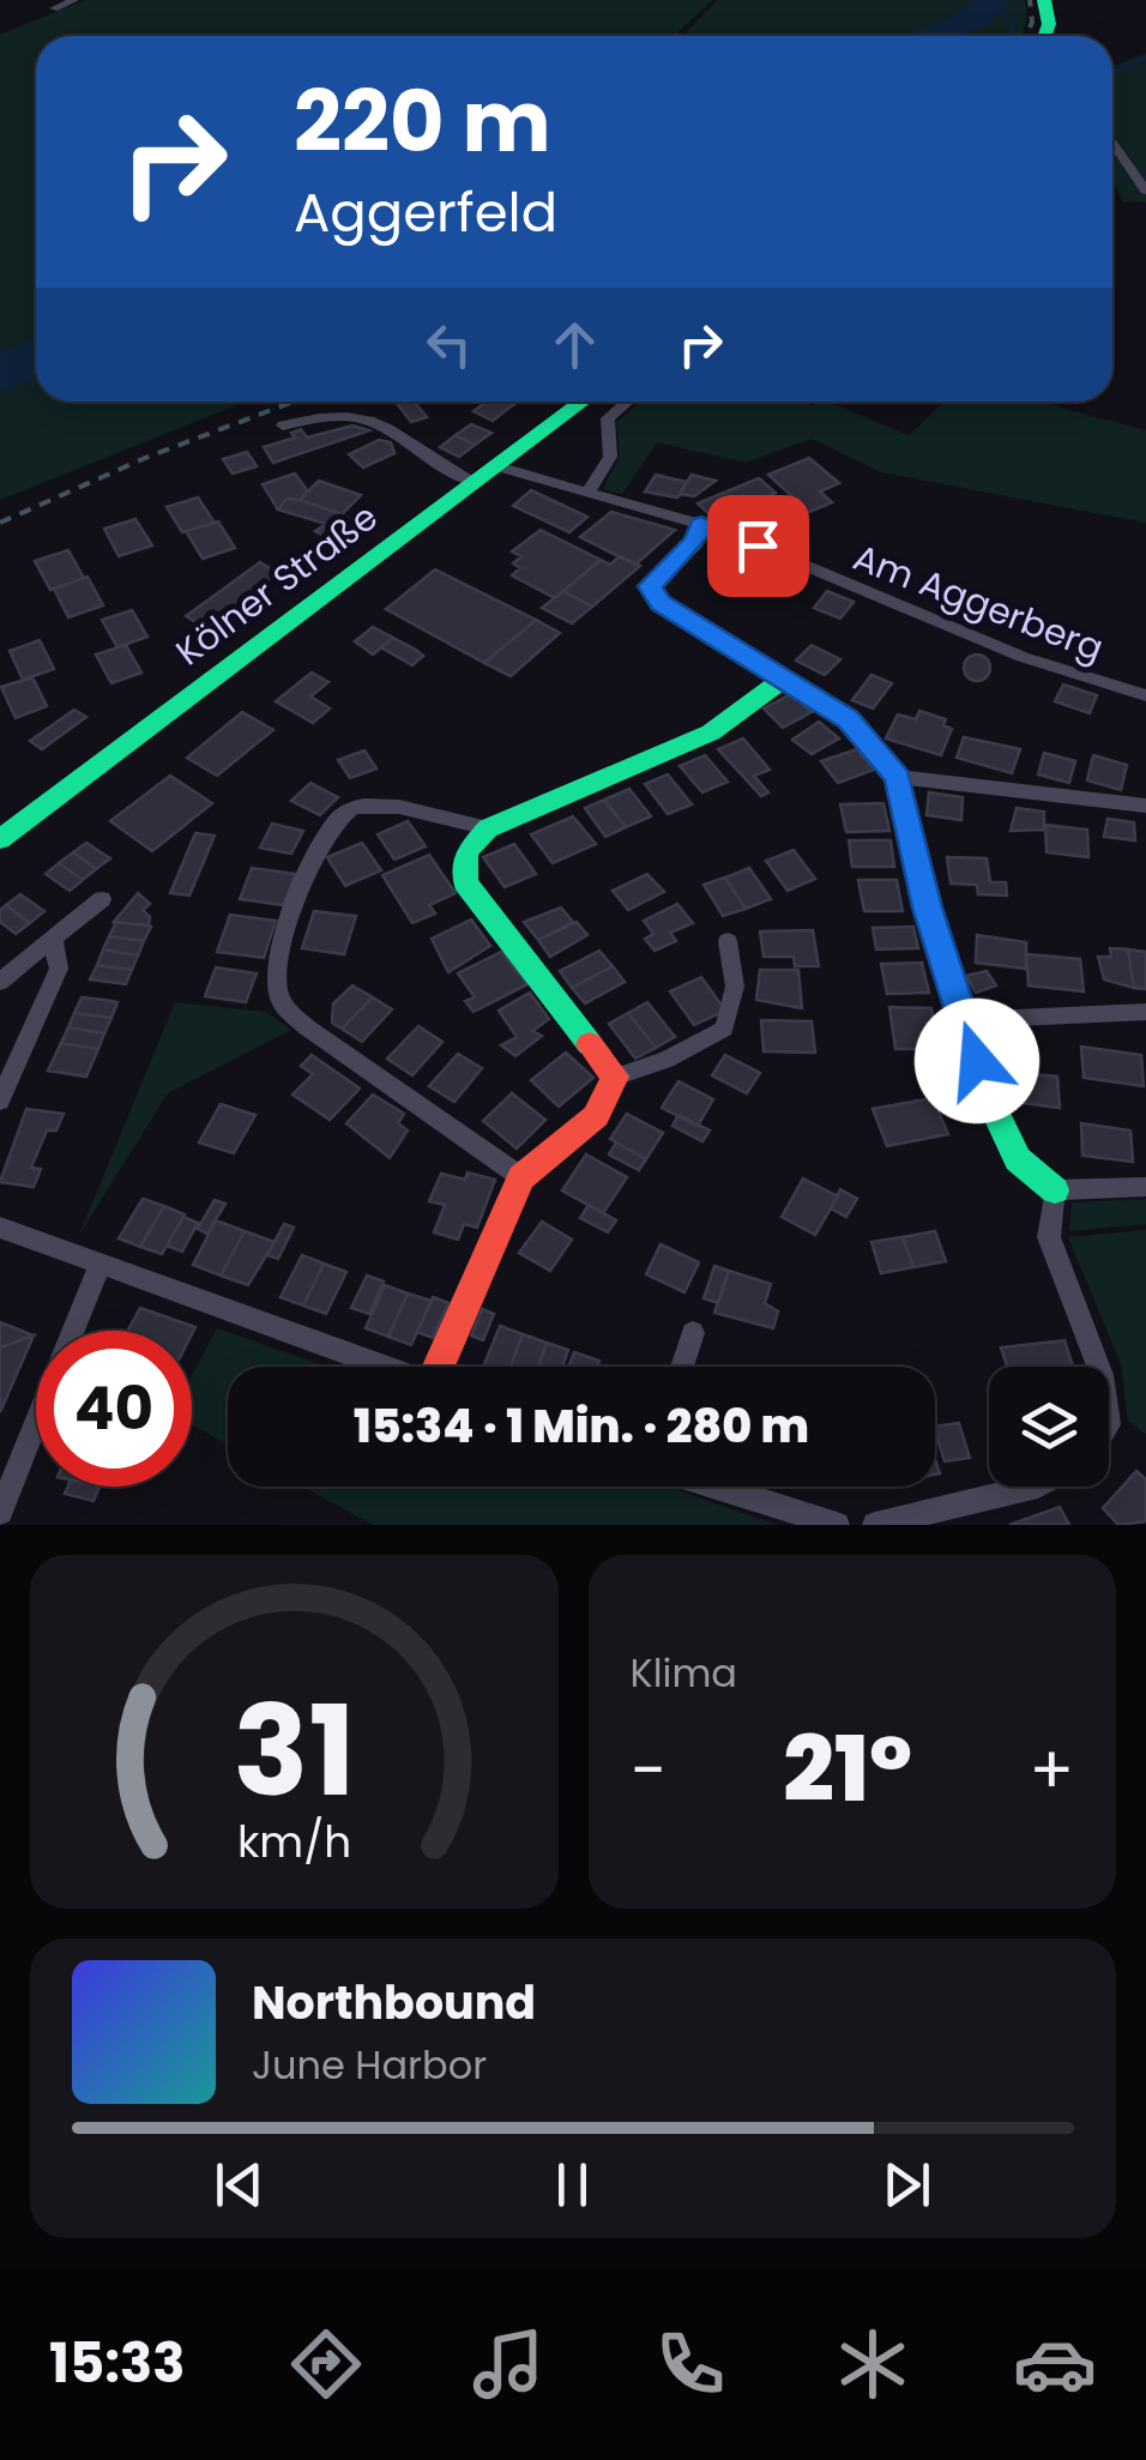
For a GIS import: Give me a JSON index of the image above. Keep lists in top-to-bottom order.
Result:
{
  "streets": {
    "street": ["Kölner Straße", "Am Aggerberg"]
  },
  "crossings": [
    ["Kölner Straße", "Am Aggerberg"]
  ],
  "page": {
    "turn": ["220 m", "Aggerfeld"],
    "limit": "40",
    "trip": "15:34 · 1 Min. · 280 m",
    "tile": "Klima",
    "heat": ["−", "21°", "+"],
    "song": ["Northbound", "June Harbor"],
    "tabs": "15:33",
    "gauge": ["31", "km/h"]
  }
}
